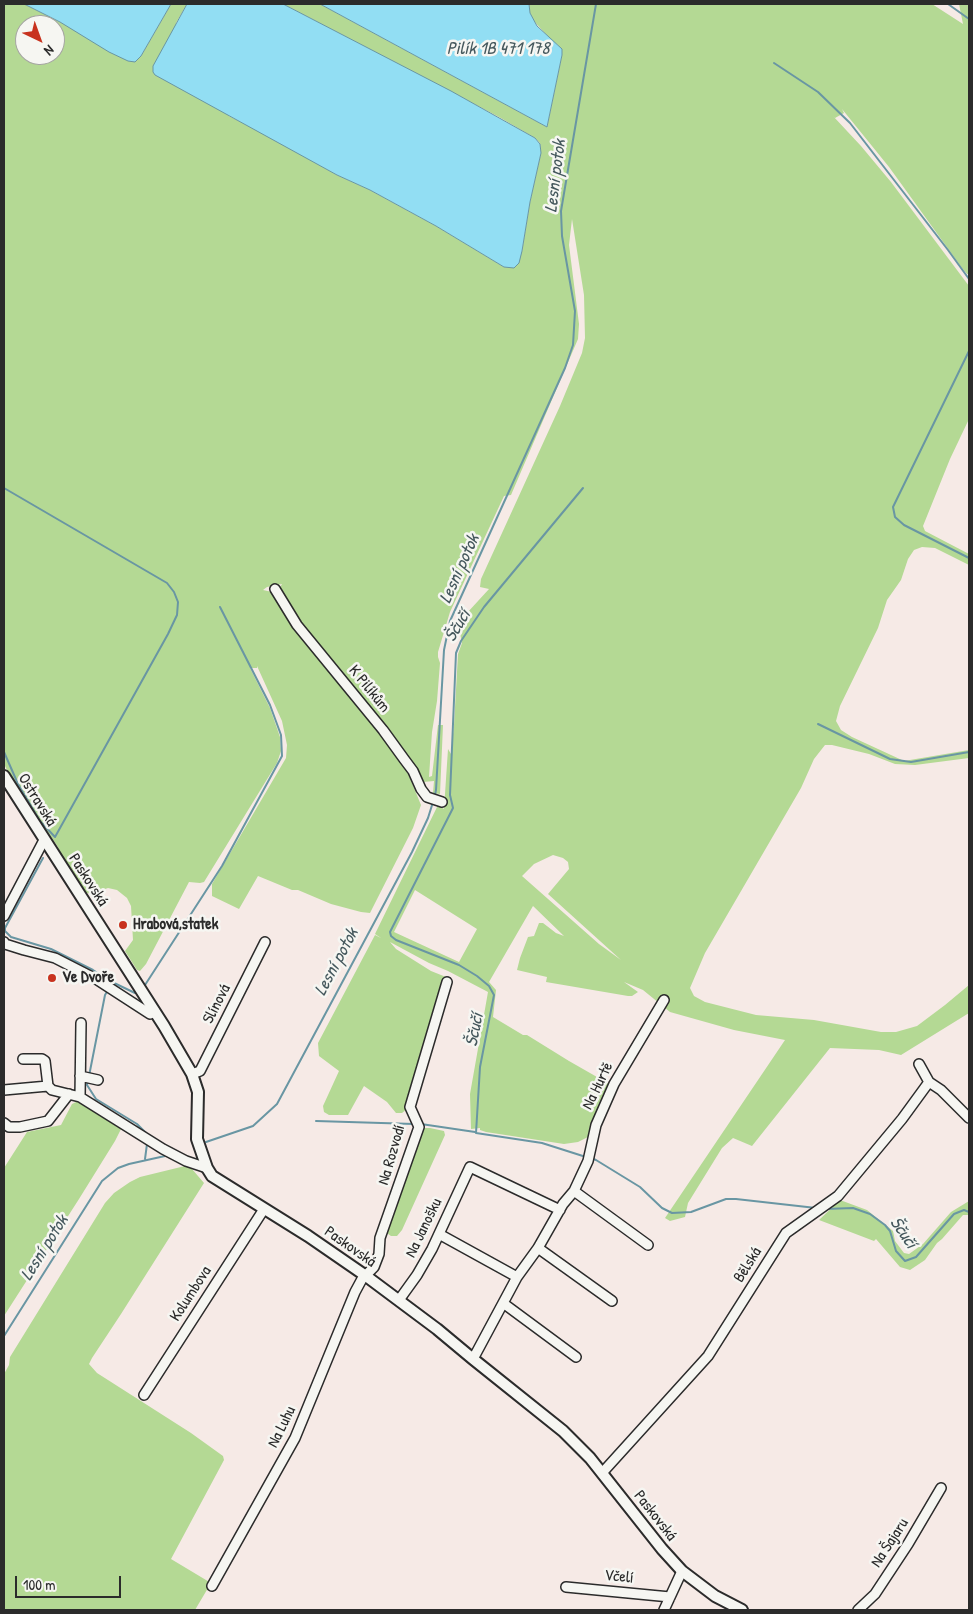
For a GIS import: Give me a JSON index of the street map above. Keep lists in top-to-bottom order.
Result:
{
  "streets": {
    "street": [
      "K Pilíkům",
      "Ostravská",
      "Paskovská",
      "Slínová",
      "Na Hurtě",
      "Na Rozvodí",
      "Na Janošku",
      "Bělská",
      "Kolumbova",
      "Na Luhu",
      "Na Šajaru",
      "Včelí"
    ]
  },
  "crossings": [
    ["Ostravská", "Paskovská"],
    ["Paskovská", "Slínová"],
    ["Paskovská", "Na Hurtě"],
    ["Paskovská", "Na Rozvodí"],
    ["Paskovská", "Na Janošku"],
    ["Paskovská", "Bělská"],
    ["Paskovská", "Kolumbova"],
    ["Paskovská", "Na Luhu"],
    ["Na Hurtě", "Na Janošku"],
    ["Na Rozvodí", "Na Luhu"]
  ],
  "water": ["Pilík 1B 471 178", "Lesní potok", "Ščučí"],
  "places": ["Hrabová,statek", "Ve Dvoře"],
  "scale_bar": "100 m",
  "north": "bottom right"
}
